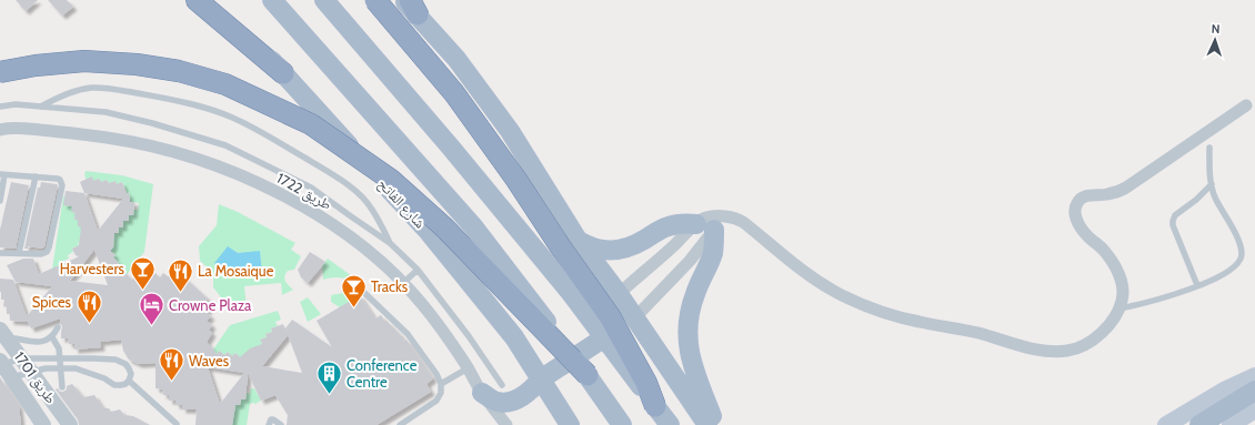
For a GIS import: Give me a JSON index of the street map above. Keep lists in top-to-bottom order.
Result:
{
  "streets": {
    "main road": ["شارع الفاتح"],
    "street": ["طريق 1722", "طريق 1701"]
  },
  "places": {
    "bar": ["Harvesters", "Tracks"],
    "restaurant": ["La Mosaique", "Spices", "Waves"],
    "hotel": ["Crowne Plaza"],
    "building": ["Conference Centre"]
  },
  "north": "top"
}
